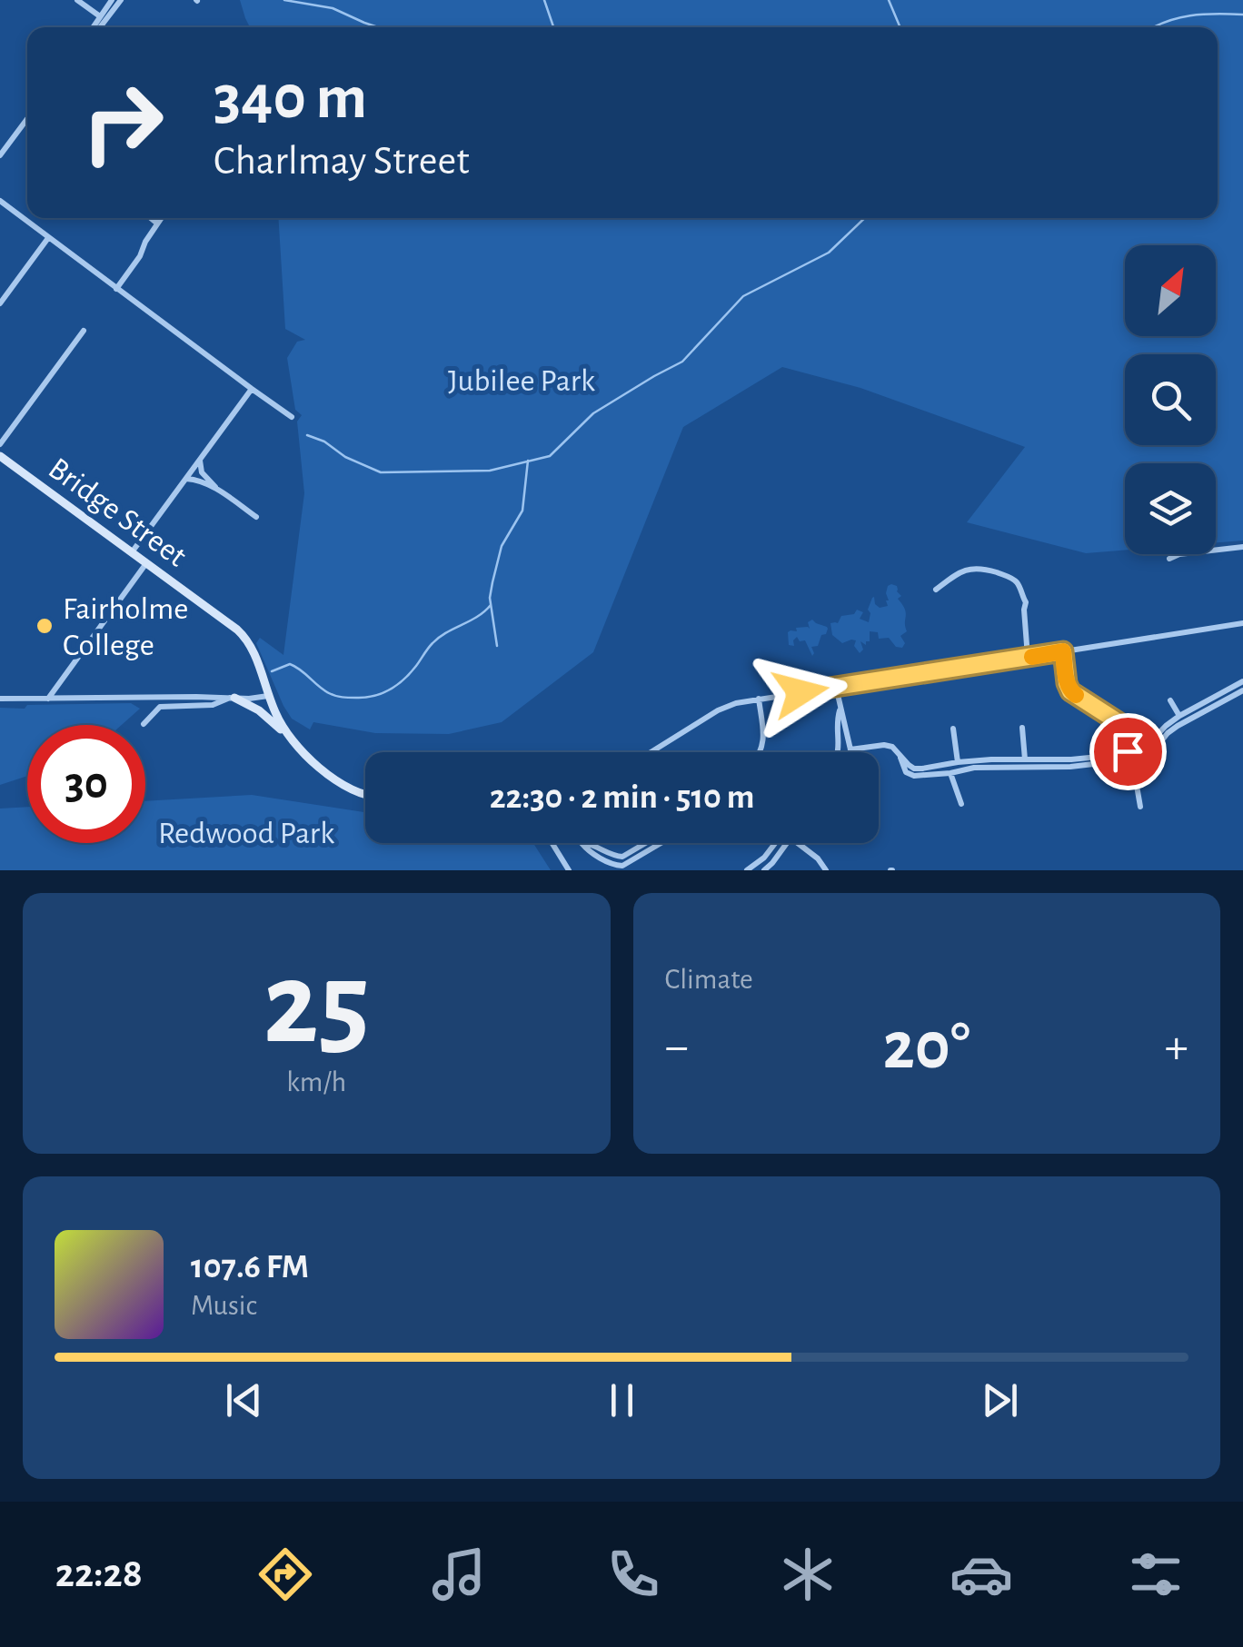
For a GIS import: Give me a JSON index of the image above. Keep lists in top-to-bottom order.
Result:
{
  "streets": {
    "street": ["Bridge Street"]
  },
  "parks": ["Jubilee Park", "Redwood Park"],
  "places": ["Fairholme College"],
  "north": "top right",
  "page": {
    "turn": ["340 m", "Charlmay Street"],
    "limit": "30",
    "trip": "22:30 · 2 min · 510 m",
    "tile": [
      ["25", "km/h"],
      "Climate"
    ],
    "heat": ["−", "20°", "+"],
    "song": ["107.6 FM", "Music"],
    "tabs": "22:28"
  }
}
